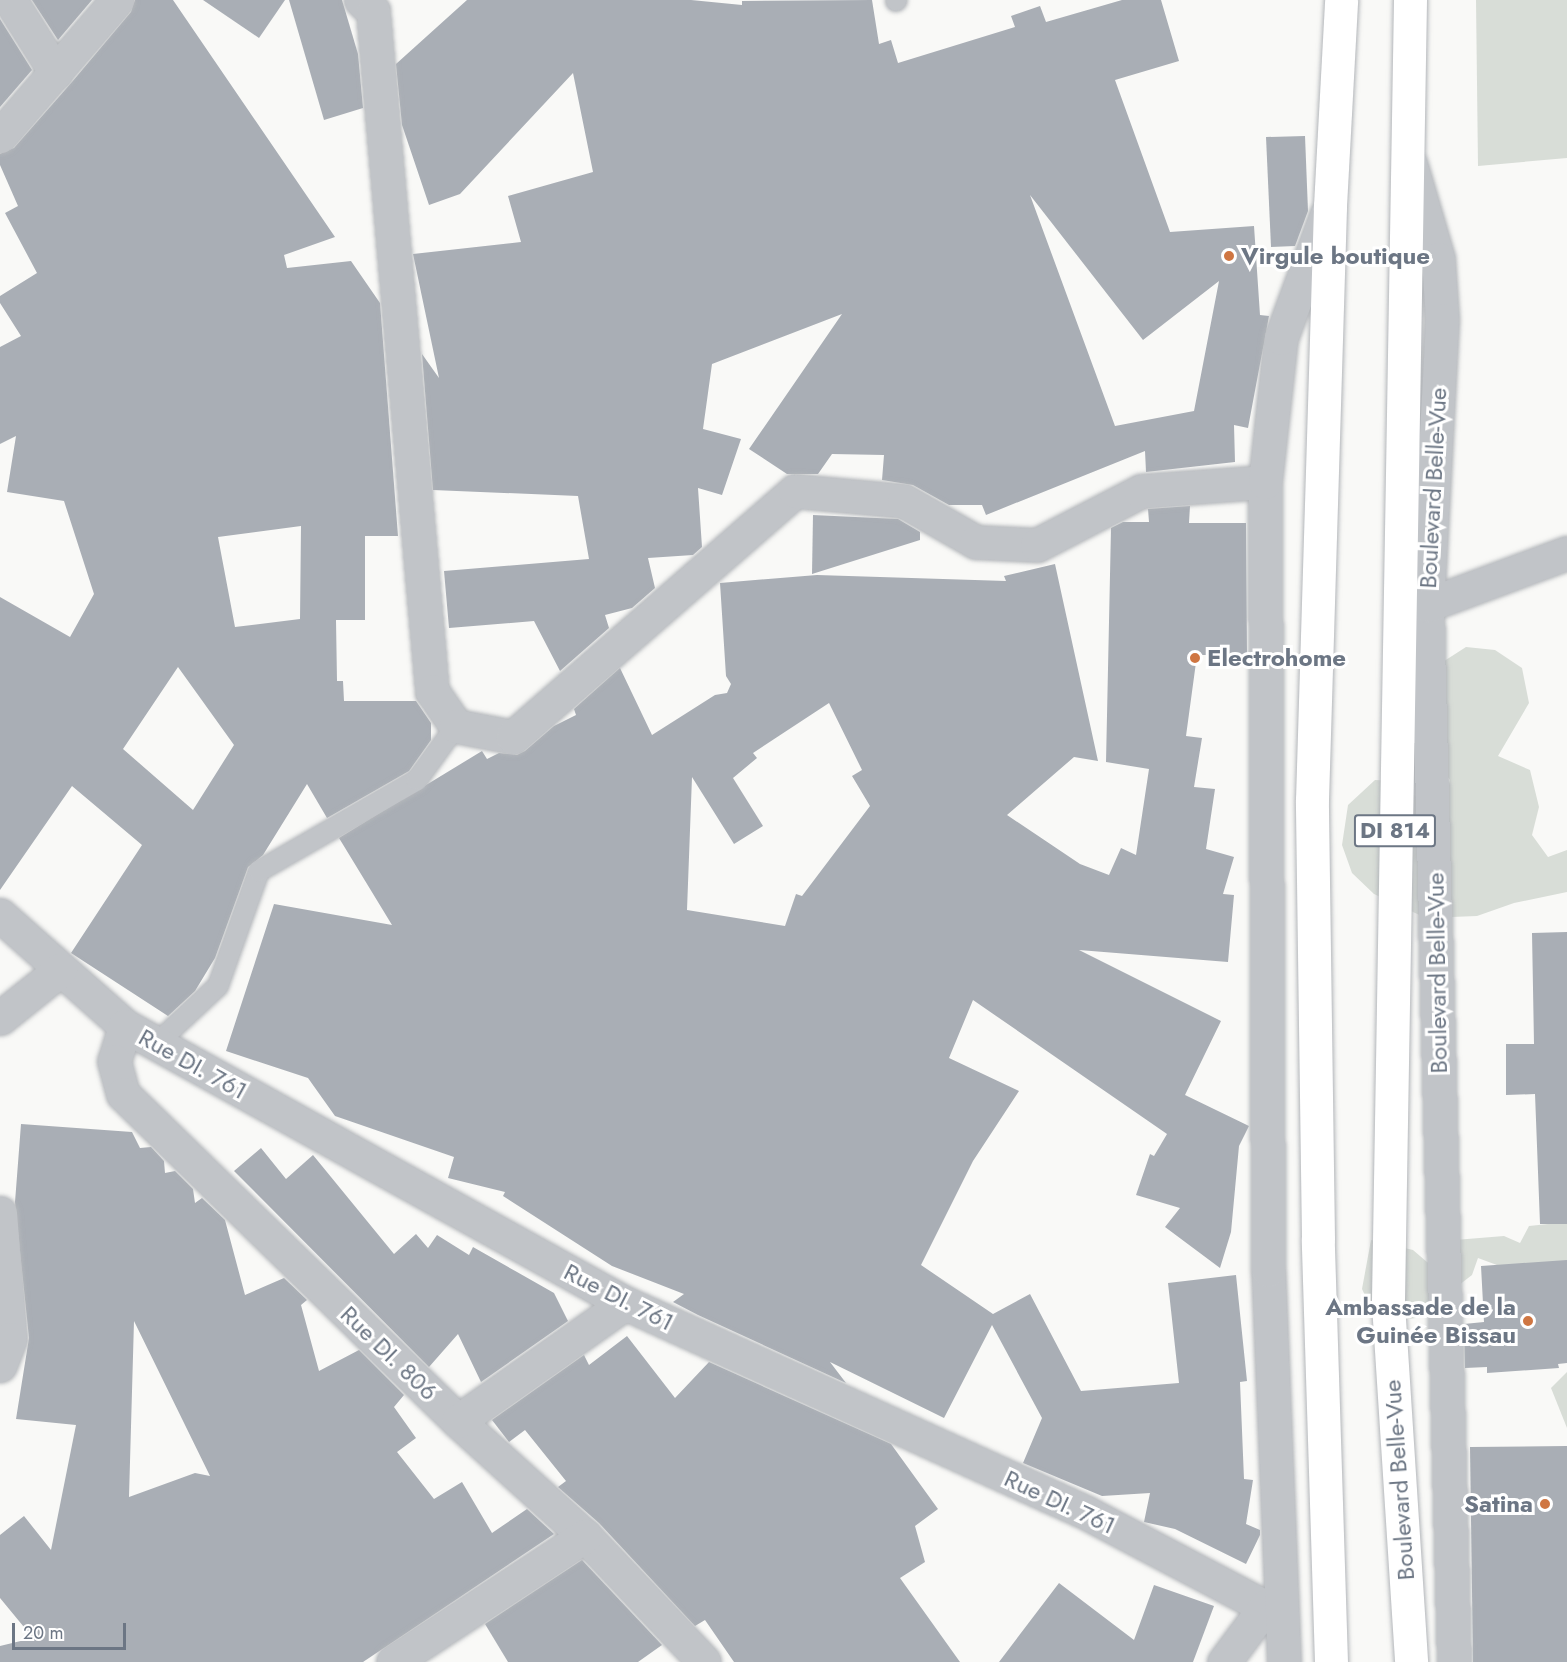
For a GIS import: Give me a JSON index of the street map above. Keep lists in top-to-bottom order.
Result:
{
  "streets": {
    "main road": ["Boulevard Belle-Vue", "DI 814"],
    "street": ["Rue DI. 761", "Rue DI. 806"]
  },
  "crossings": [
    ["Rue DI. 761", "Rue DI. 806"]
  ],
  "places": [
    "Virgule boutique",
    "Electrohome",
    "Ambassade de la Guinée Bissau",
    "Satina"
  ],
  "scale_bar": "20 m"
}
